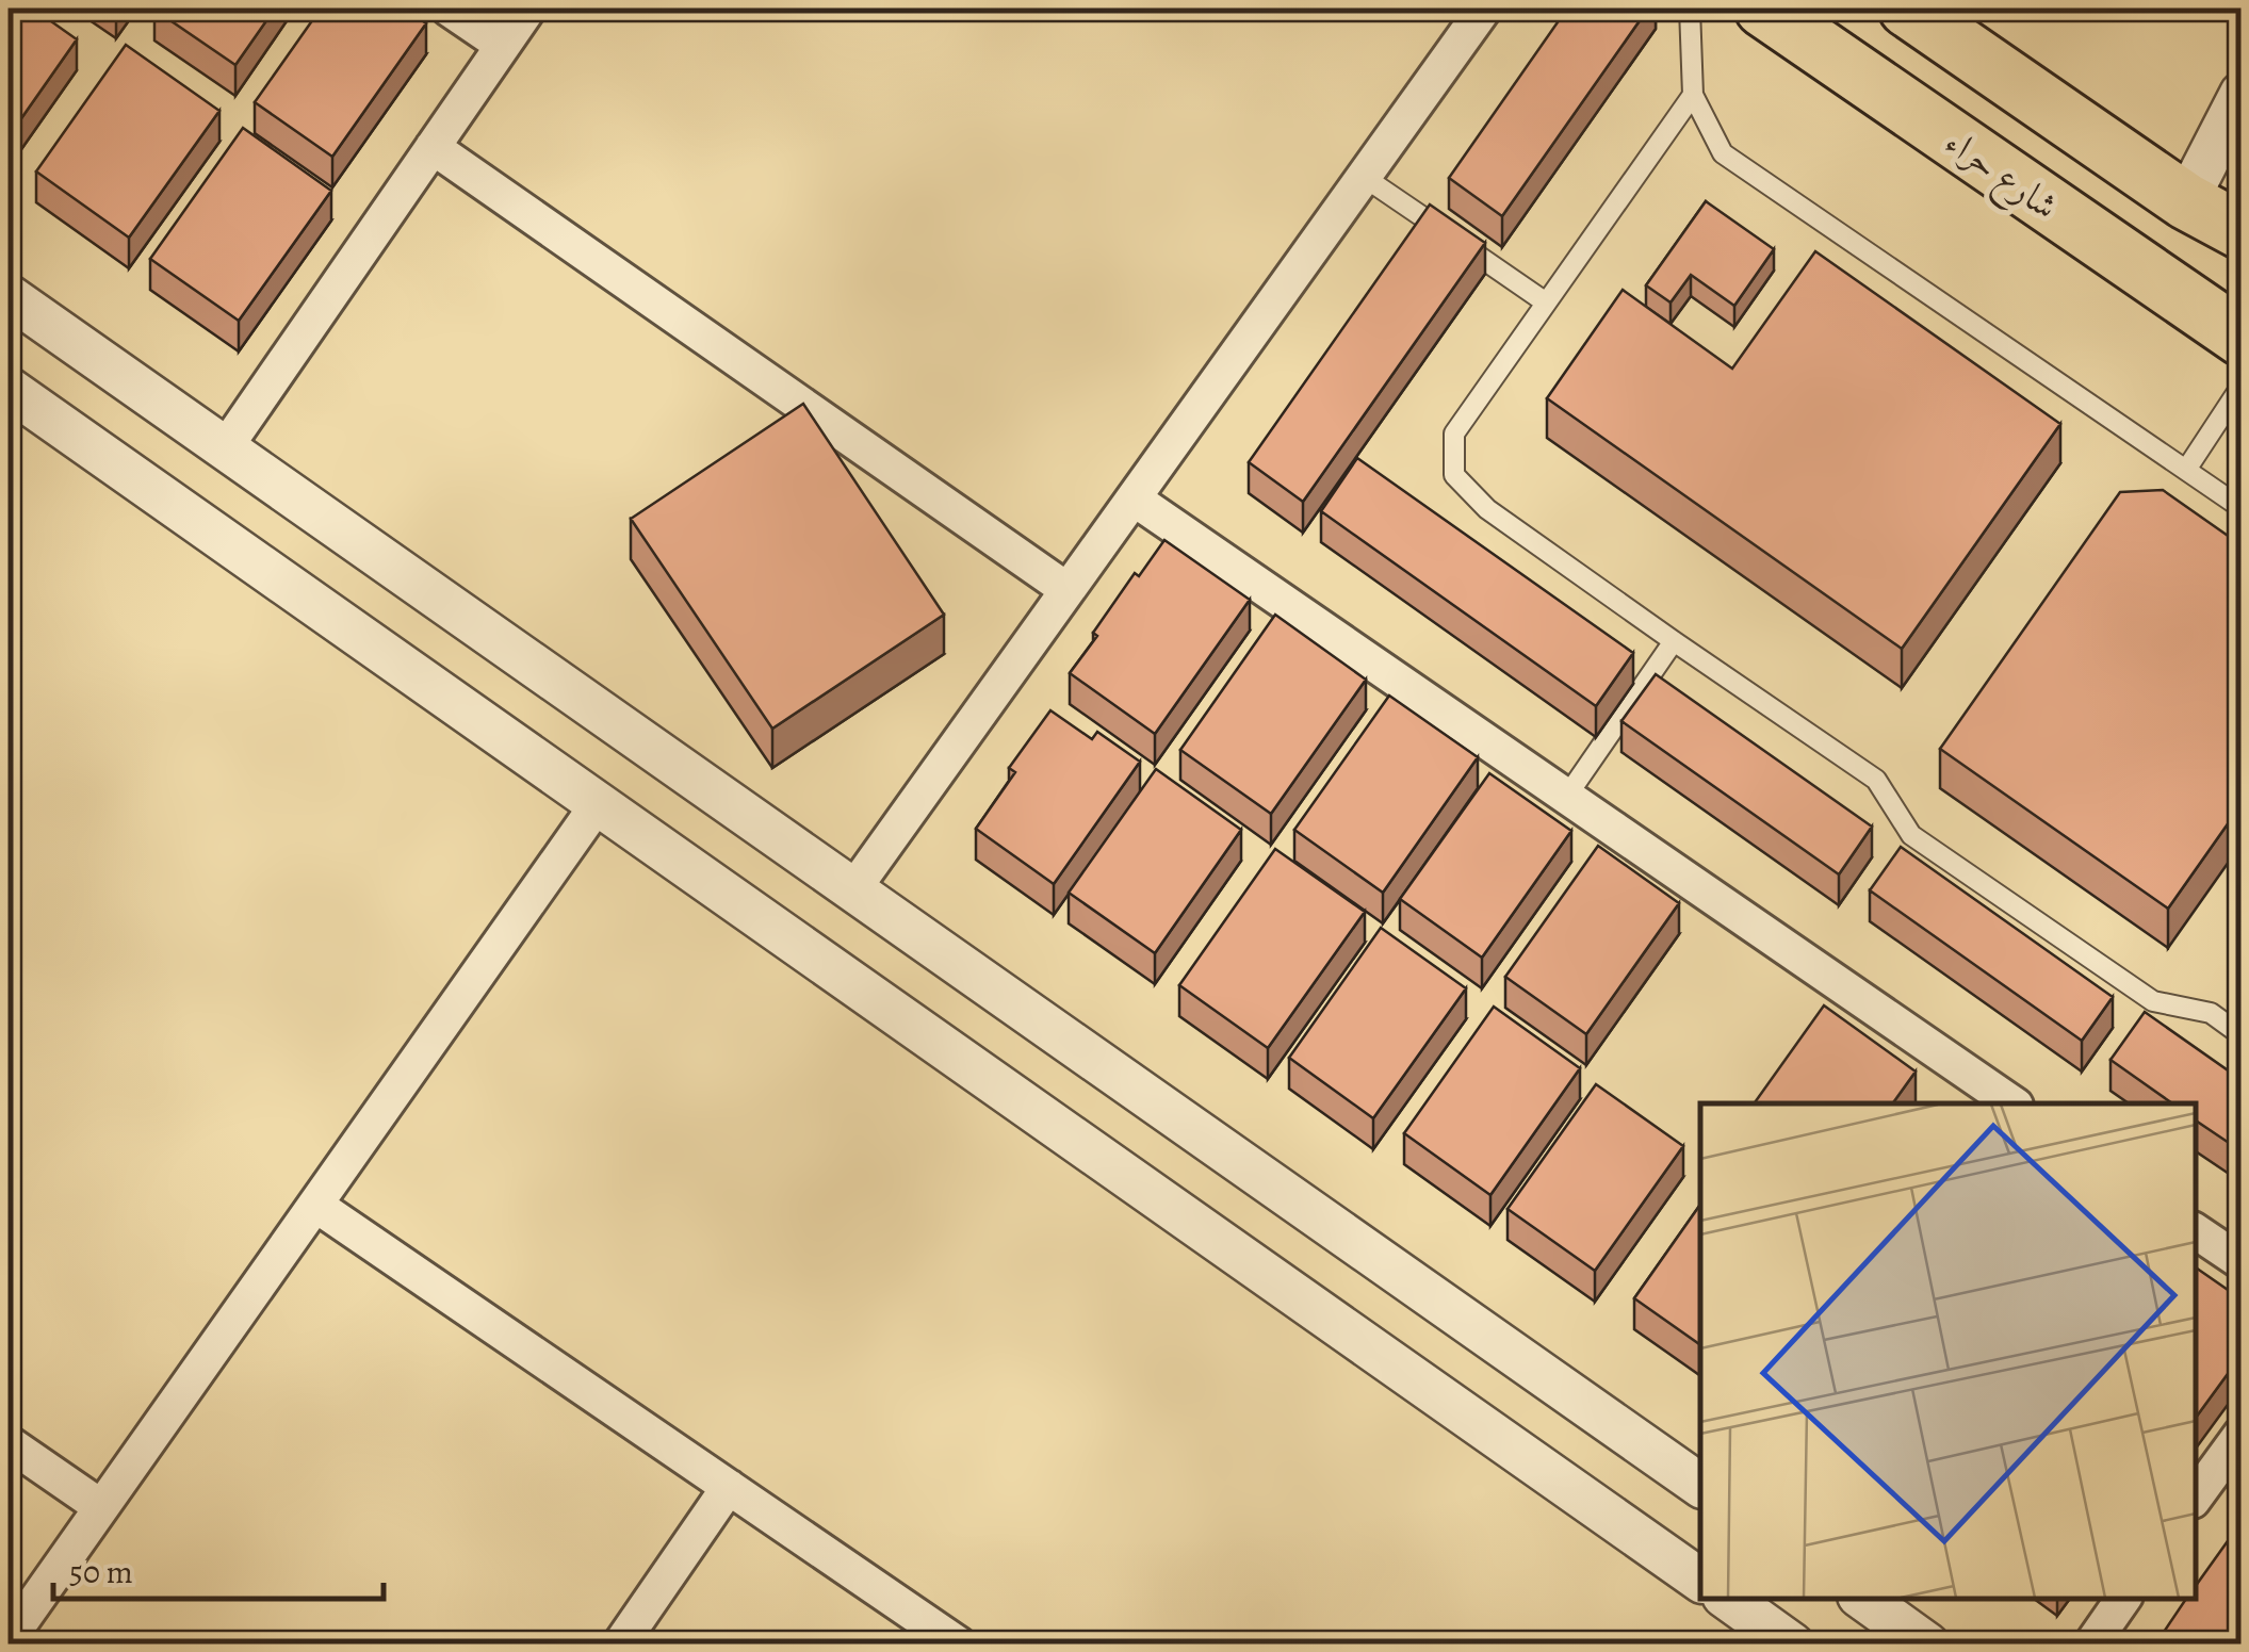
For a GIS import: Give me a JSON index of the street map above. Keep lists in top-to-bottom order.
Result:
{
  "streets": {
    "main road": ["شارع حراء"]
  },
  "scale_bar": "50 m"
}
